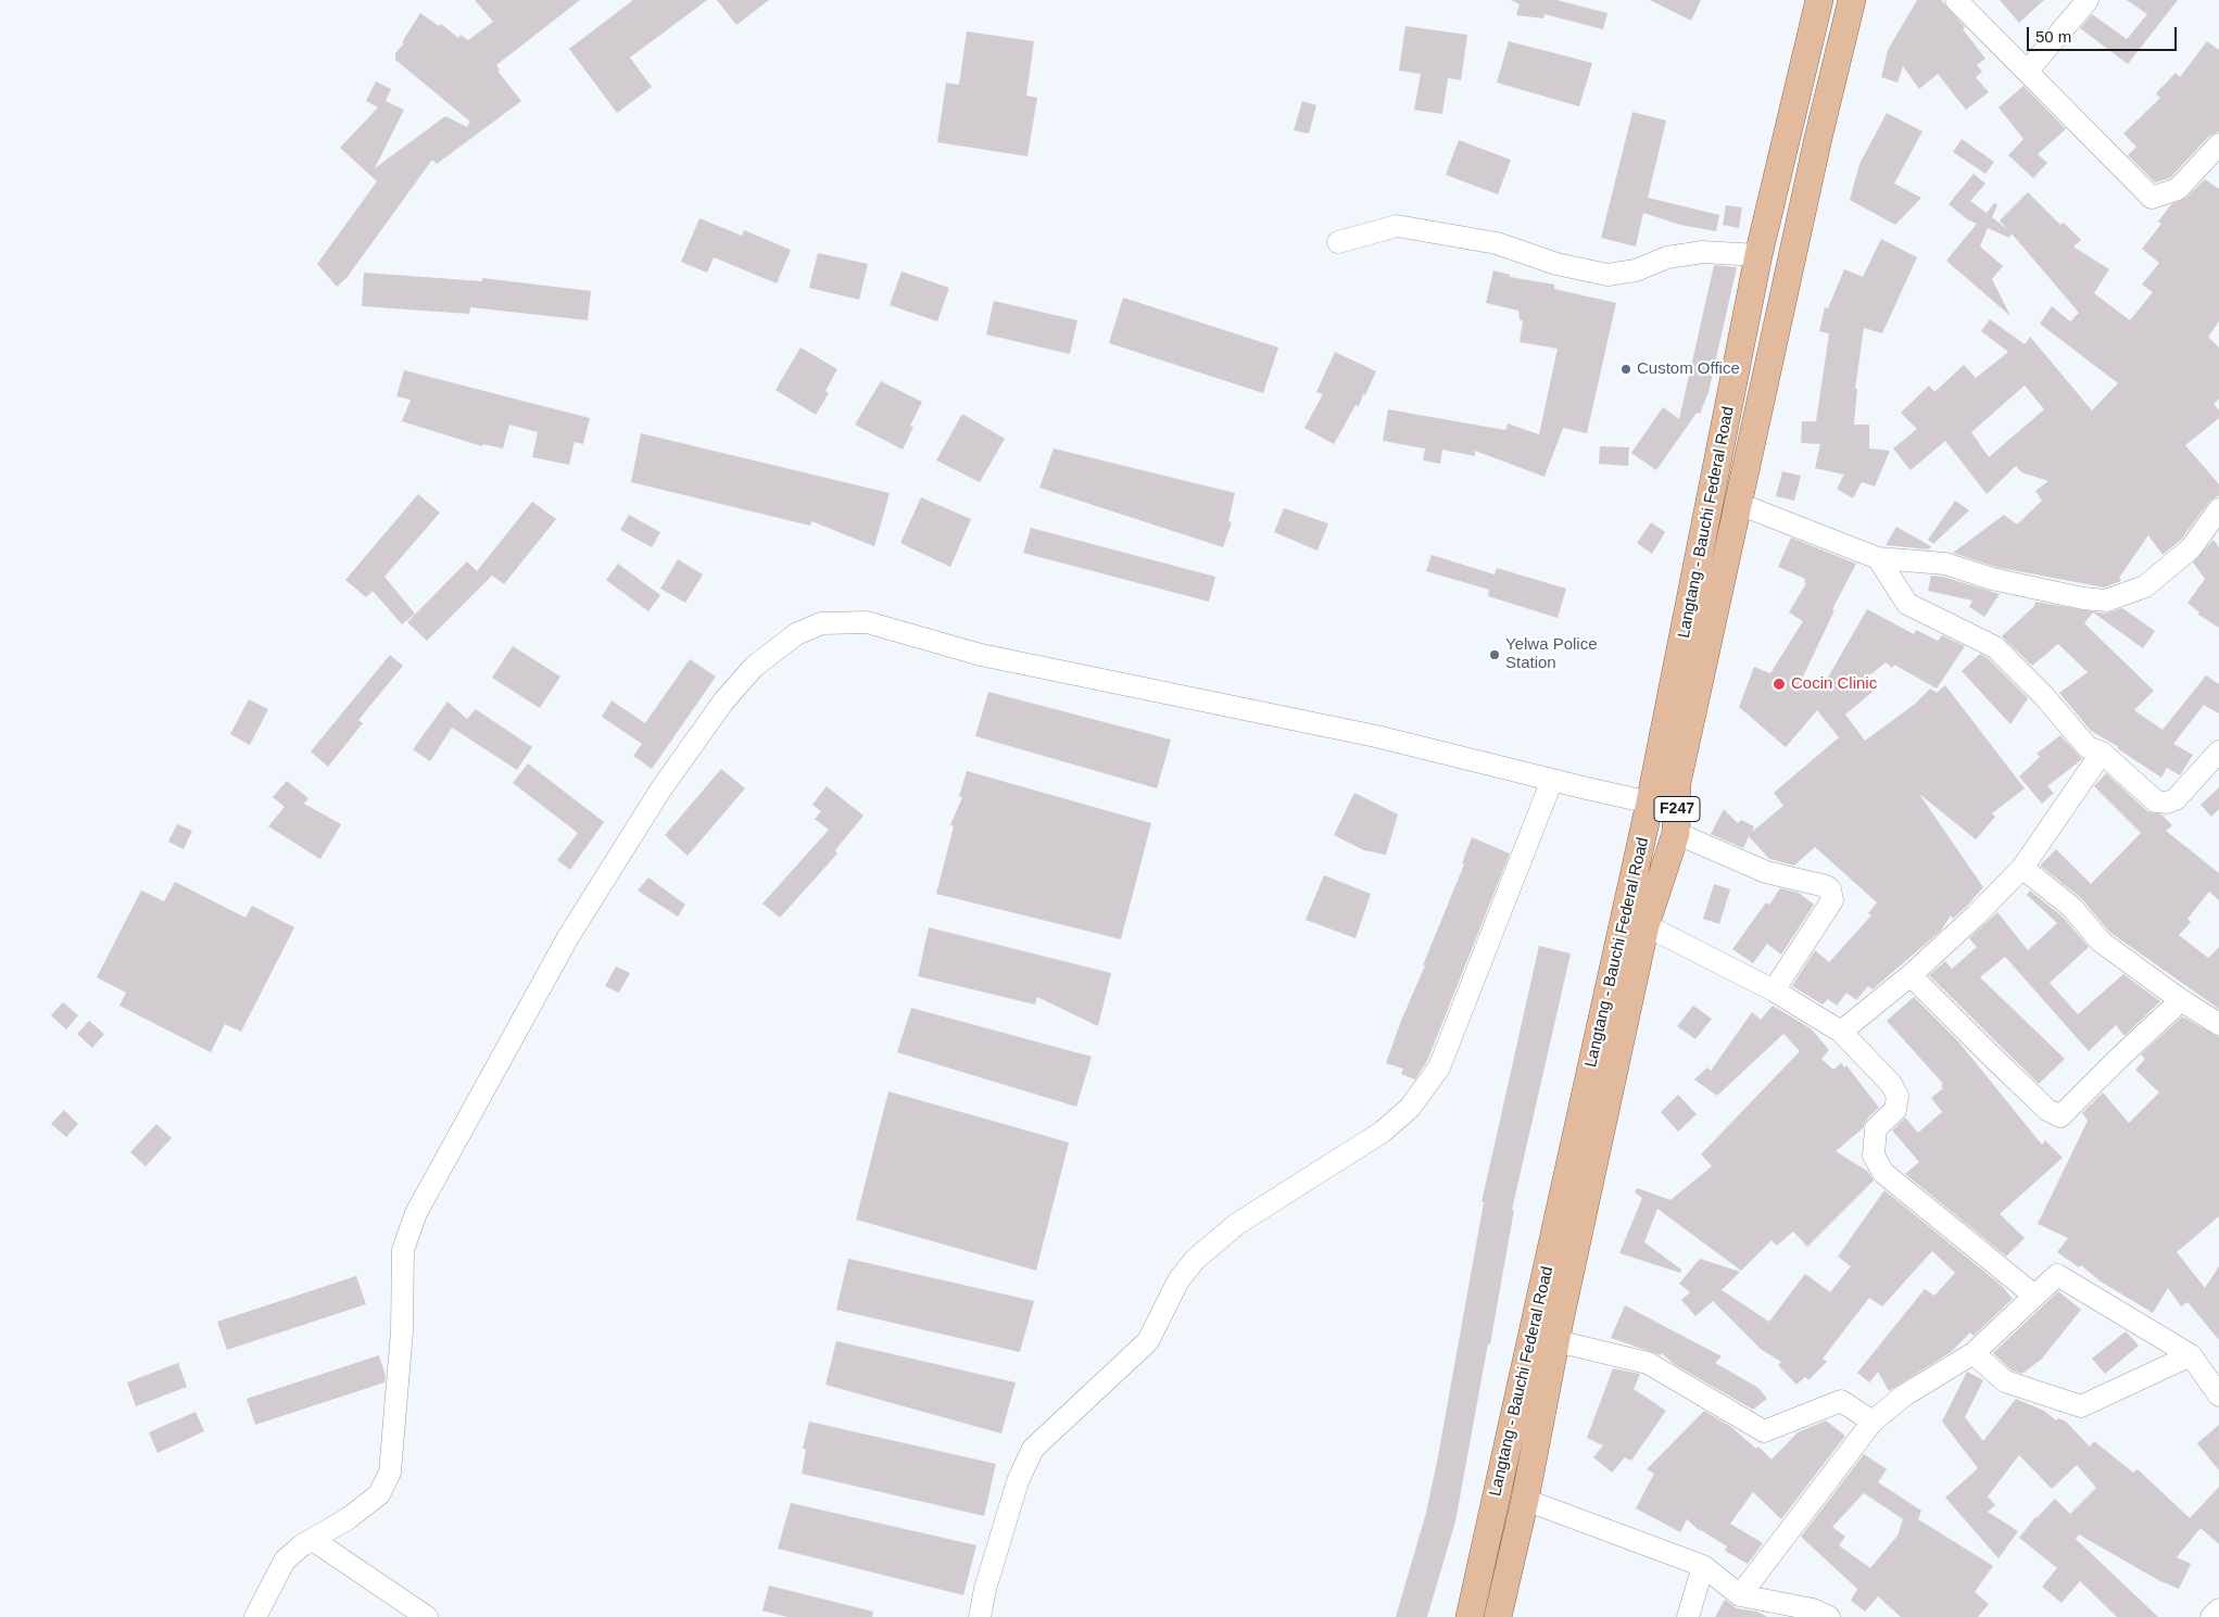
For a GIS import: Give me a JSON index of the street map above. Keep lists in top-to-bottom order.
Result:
{
  "streets": {
    "main road": ["Langtang - Bauchi Federal Road", "F247"]
  },
  "places": ["Custom Office", "Yelwa Police Station", "Cocin Clinic"],
  "scale_bar": "50 m"
}
